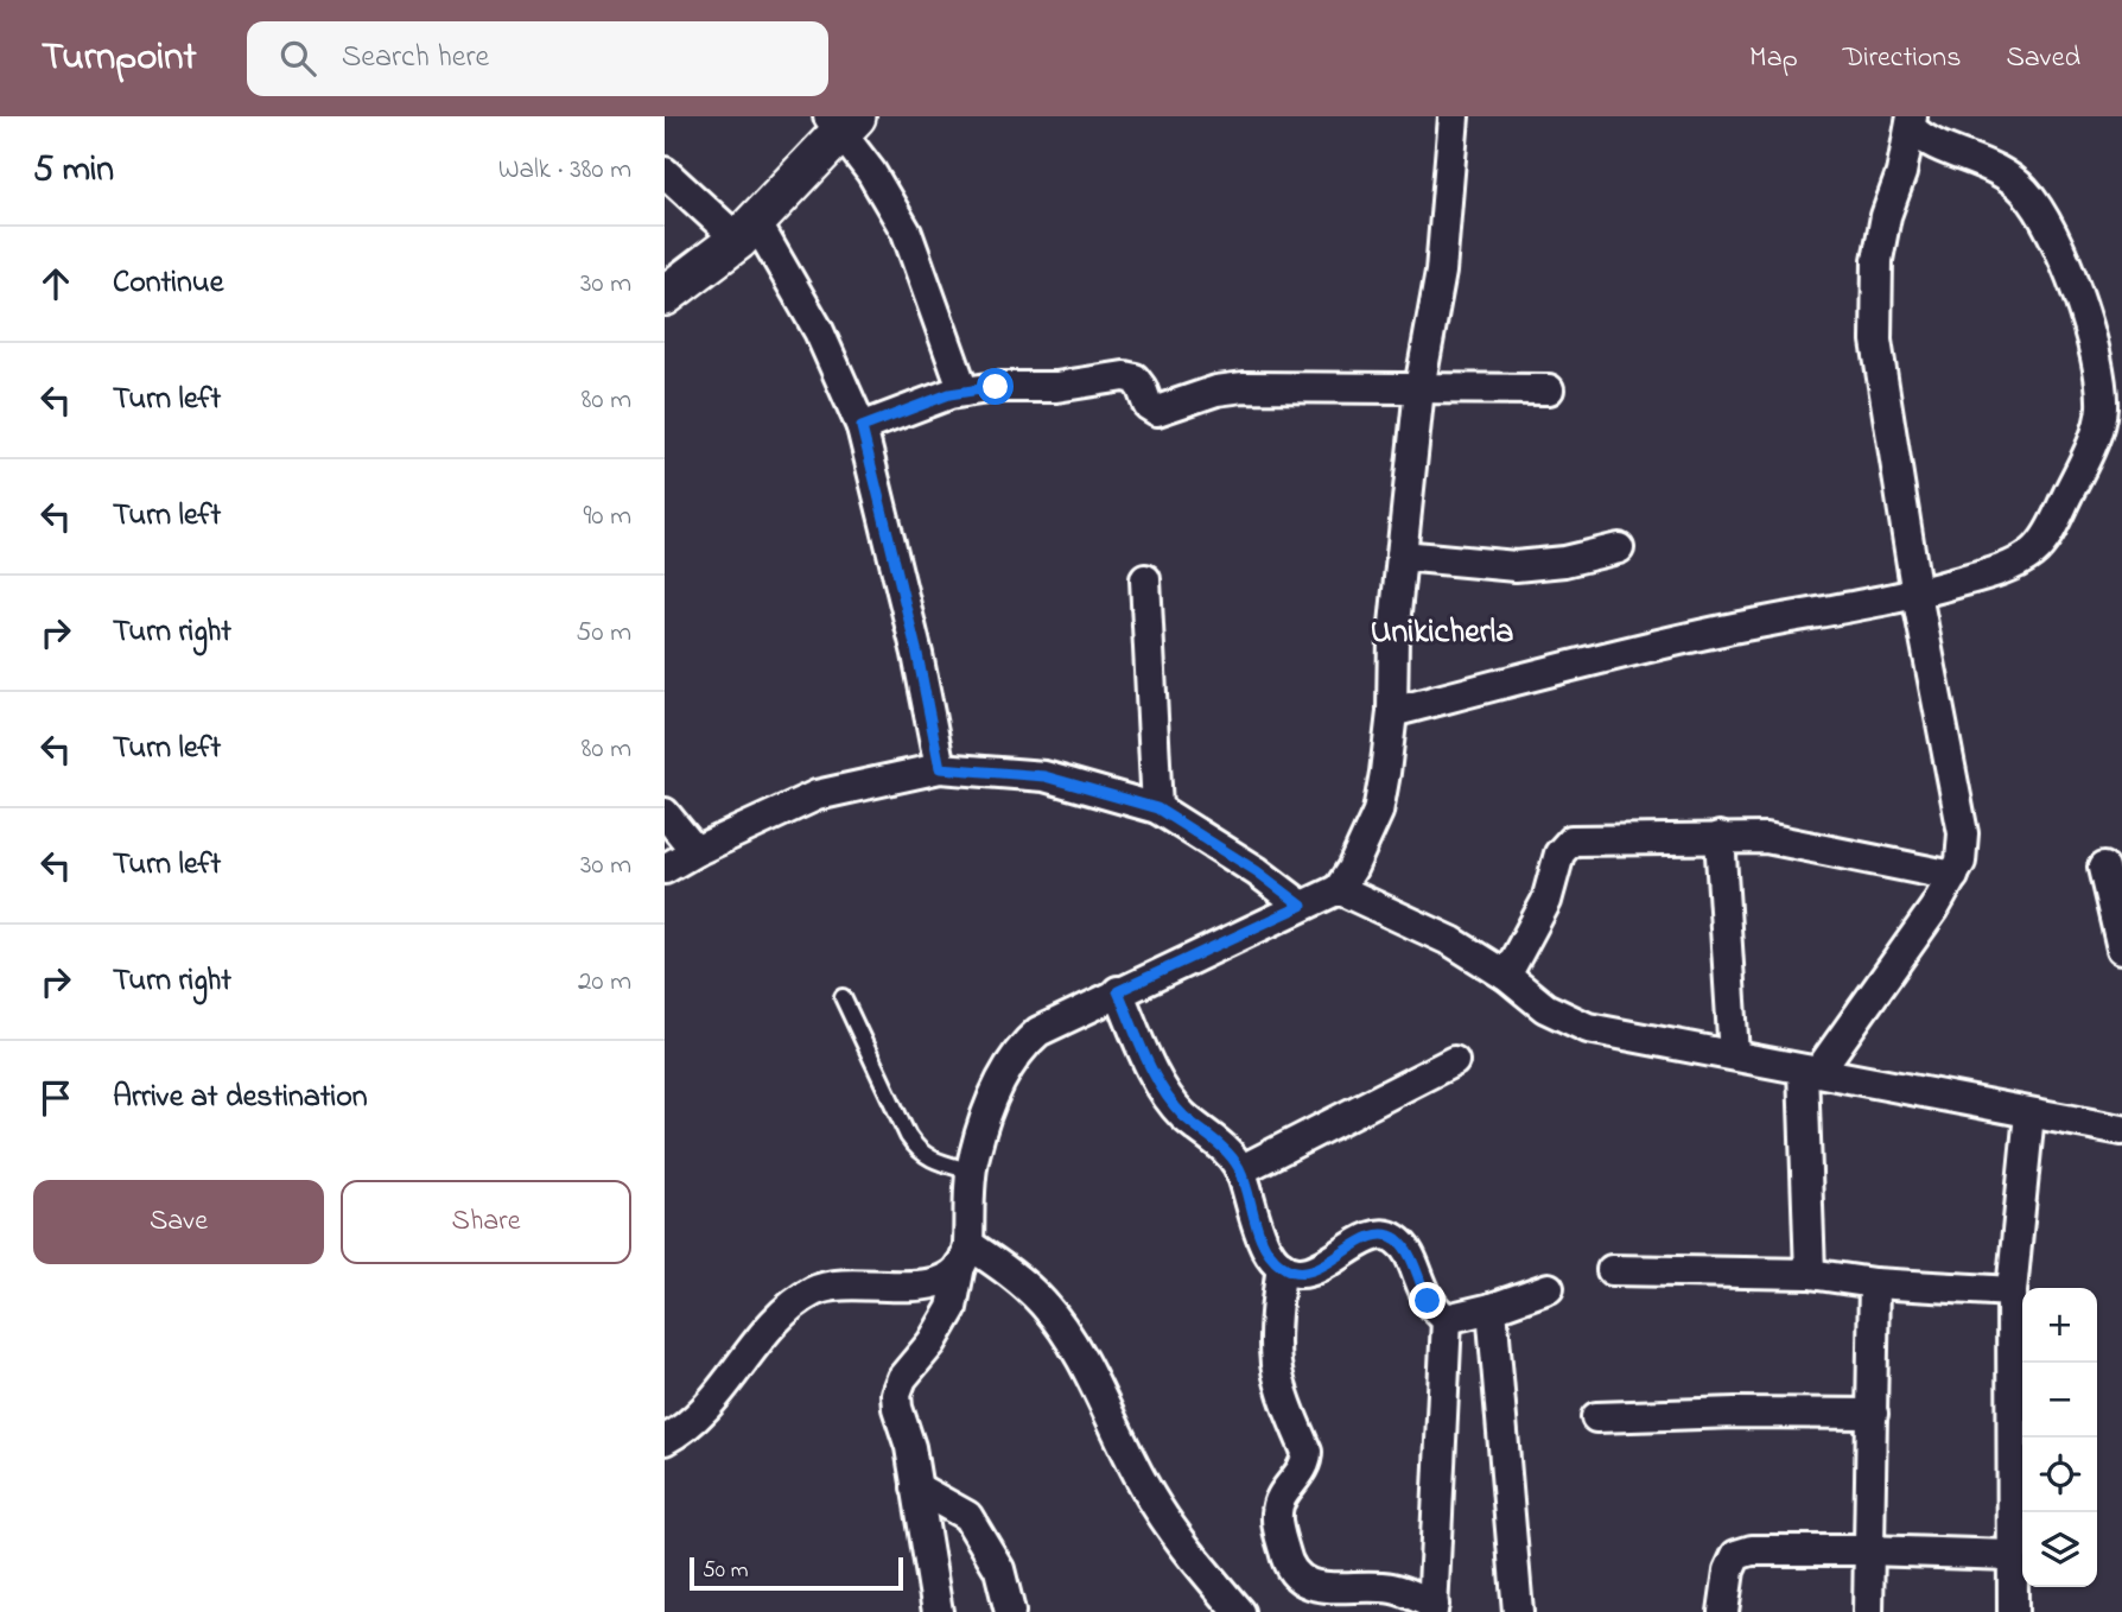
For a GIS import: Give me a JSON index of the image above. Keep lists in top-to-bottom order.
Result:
{
  "districts": ["Unikicherla"],
  "scale_bar": "50 m",
  "page": {
    "header": "Turnpoint",
    "search": "Search here",
    "nav": ["Map", "Directions", "Saved"],
    "heading": ["5 min", "Walk · 380 m"],
    "list": [
      ["Continue", "30 m"],
      ["Turn left", "80 m"],
      ["Turn left", "90 m"],
      ["Turn right", "50 m"],
      ["Turn left", "80 m"],
      ["Turn left", "30 m"],
      ["Turn right", "20 m"],
      "Arrive at destination"
    ],
    "buttons": ["Save", "Share"],
    "map_buttons": ["+", "−"],
    "scale": "50 m"
  }
}
